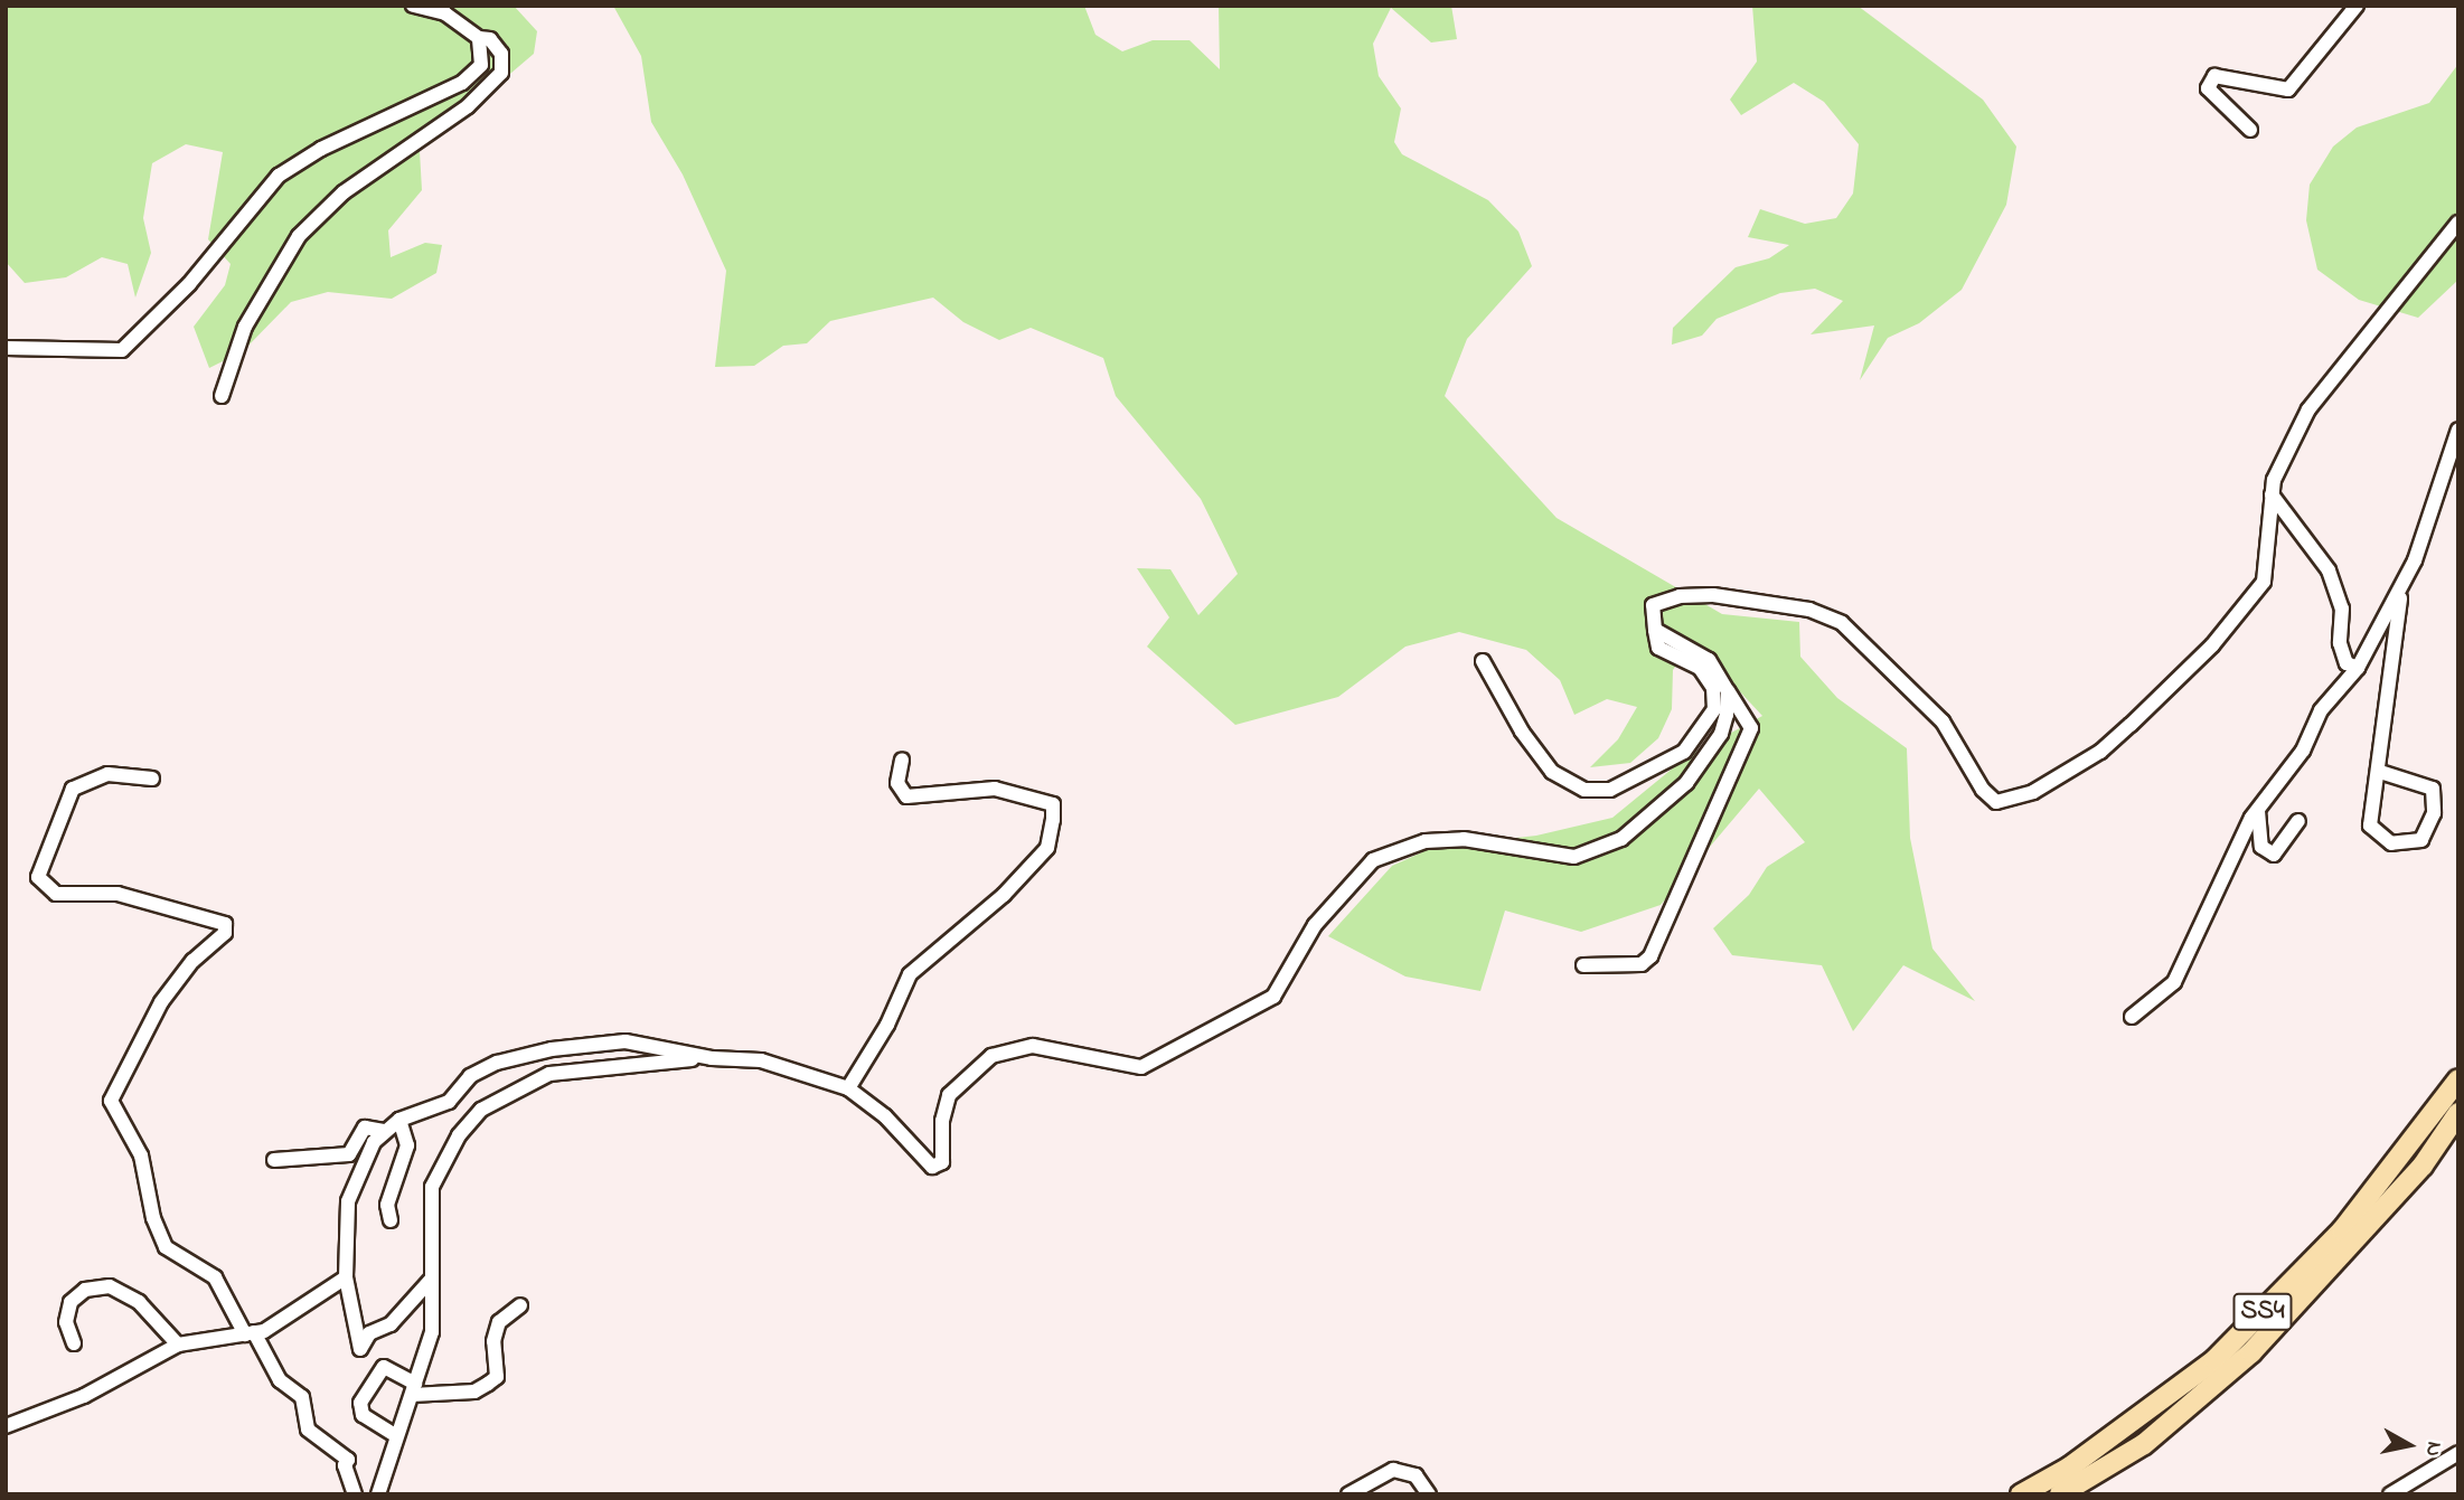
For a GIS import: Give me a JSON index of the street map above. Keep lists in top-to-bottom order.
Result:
{
  "streets": {
    "highway": ["SS4"]
  },
  "north": "right"
}
